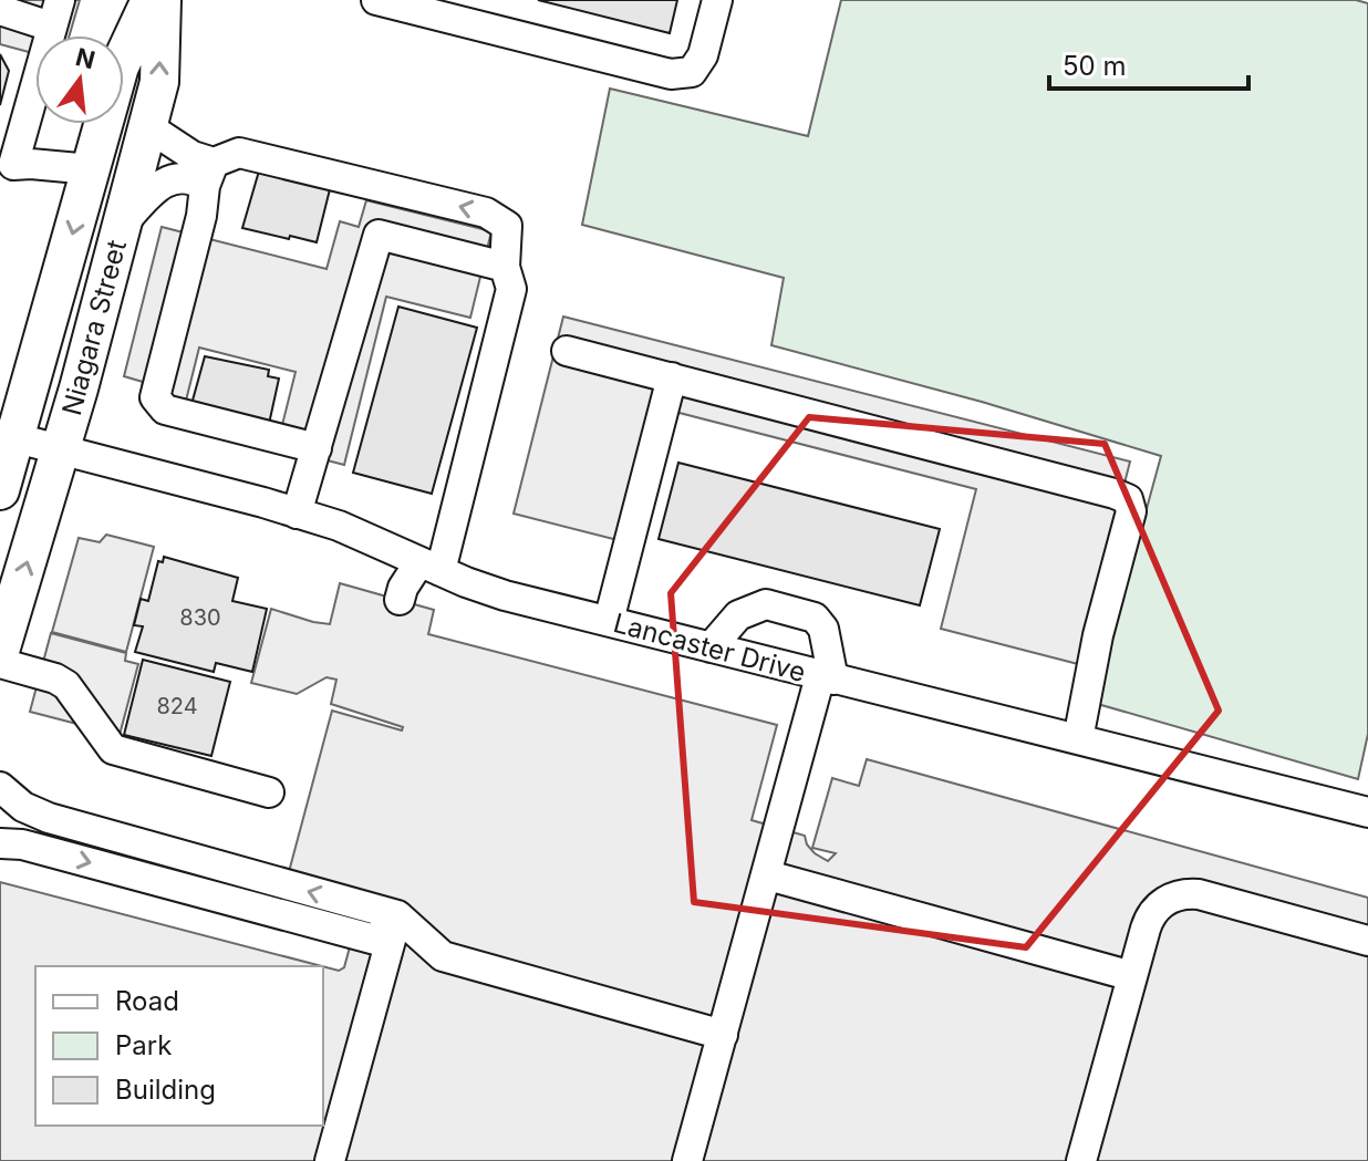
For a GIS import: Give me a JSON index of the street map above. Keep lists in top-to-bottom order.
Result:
{
  "streets": {
    "main road": ["Niagara Street"],
    "street": ["Lancaster Drive"]
  },
  "crossings": [
    ["Niagara Street", "Lancaster Drive"]
  ],
  "house_numbers": ["830", "824"],
  "legend": ["Road", "Park", "Building"],
  "scale_bar": "50 m",
  "north": "top"
}
